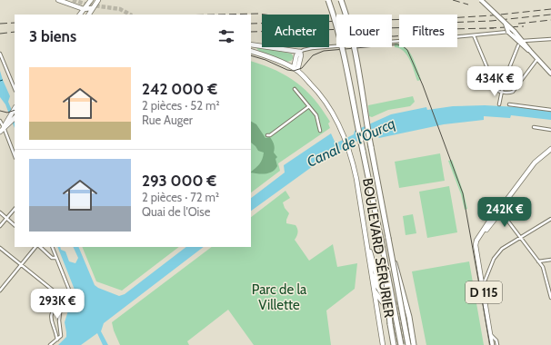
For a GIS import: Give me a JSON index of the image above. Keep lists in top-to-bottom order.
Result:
{
  "streets": {
    "main road": ["BOULEVARD SÉRURIER", "D 115"]
  },
  "water": ["Canal de l'Ourcq"],
  "parks": ["Parc de la Villette"],
  "page": {
    "chip": ["Acheter", "Louer", "Filtres"],
    "heading": "3 biens",
    "list": [
      {
        "name": "242 000 €",
        "note": "2 pièces · 52 m² · Rue Auger"
      },
      {
        "name": "293 000 €",
        "note": "2 pièces · 72 m² · Quai de l'Oise"
      }
    ],
    "price": ["434K €", "242K €", "293K €"]
  }
}
